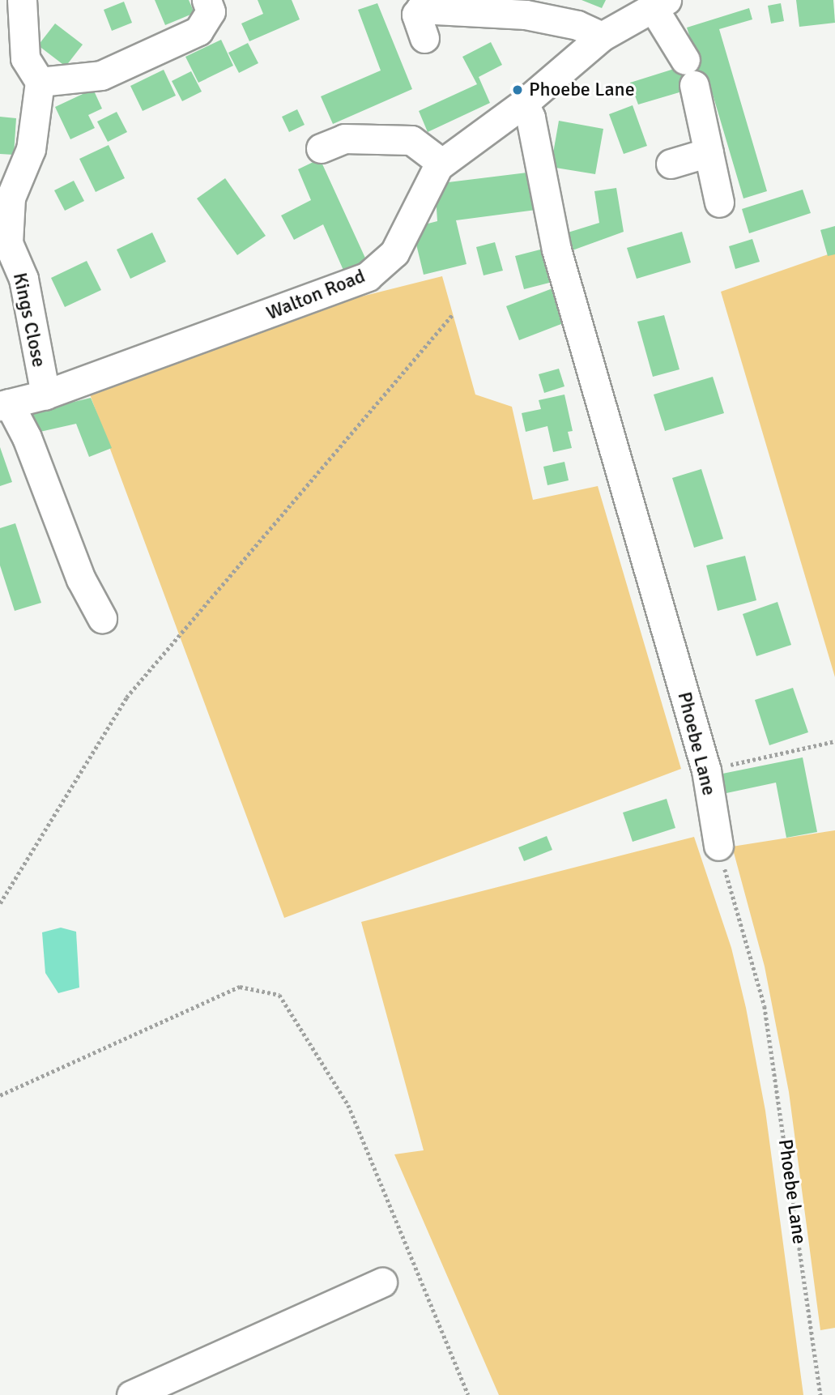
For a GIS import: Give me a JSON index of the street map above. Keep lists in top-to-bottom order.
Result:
{
  "streets": {
    "street": ["Walton Road", "Kings Close", "Phoebe Lane"]
  },
  "crossings": [
    ["Walton Road", "Kings Close"],
    ["Walton Road", "Phoebe Lane"]
  ],
  "places": ["Phoebe Lane"]
}
